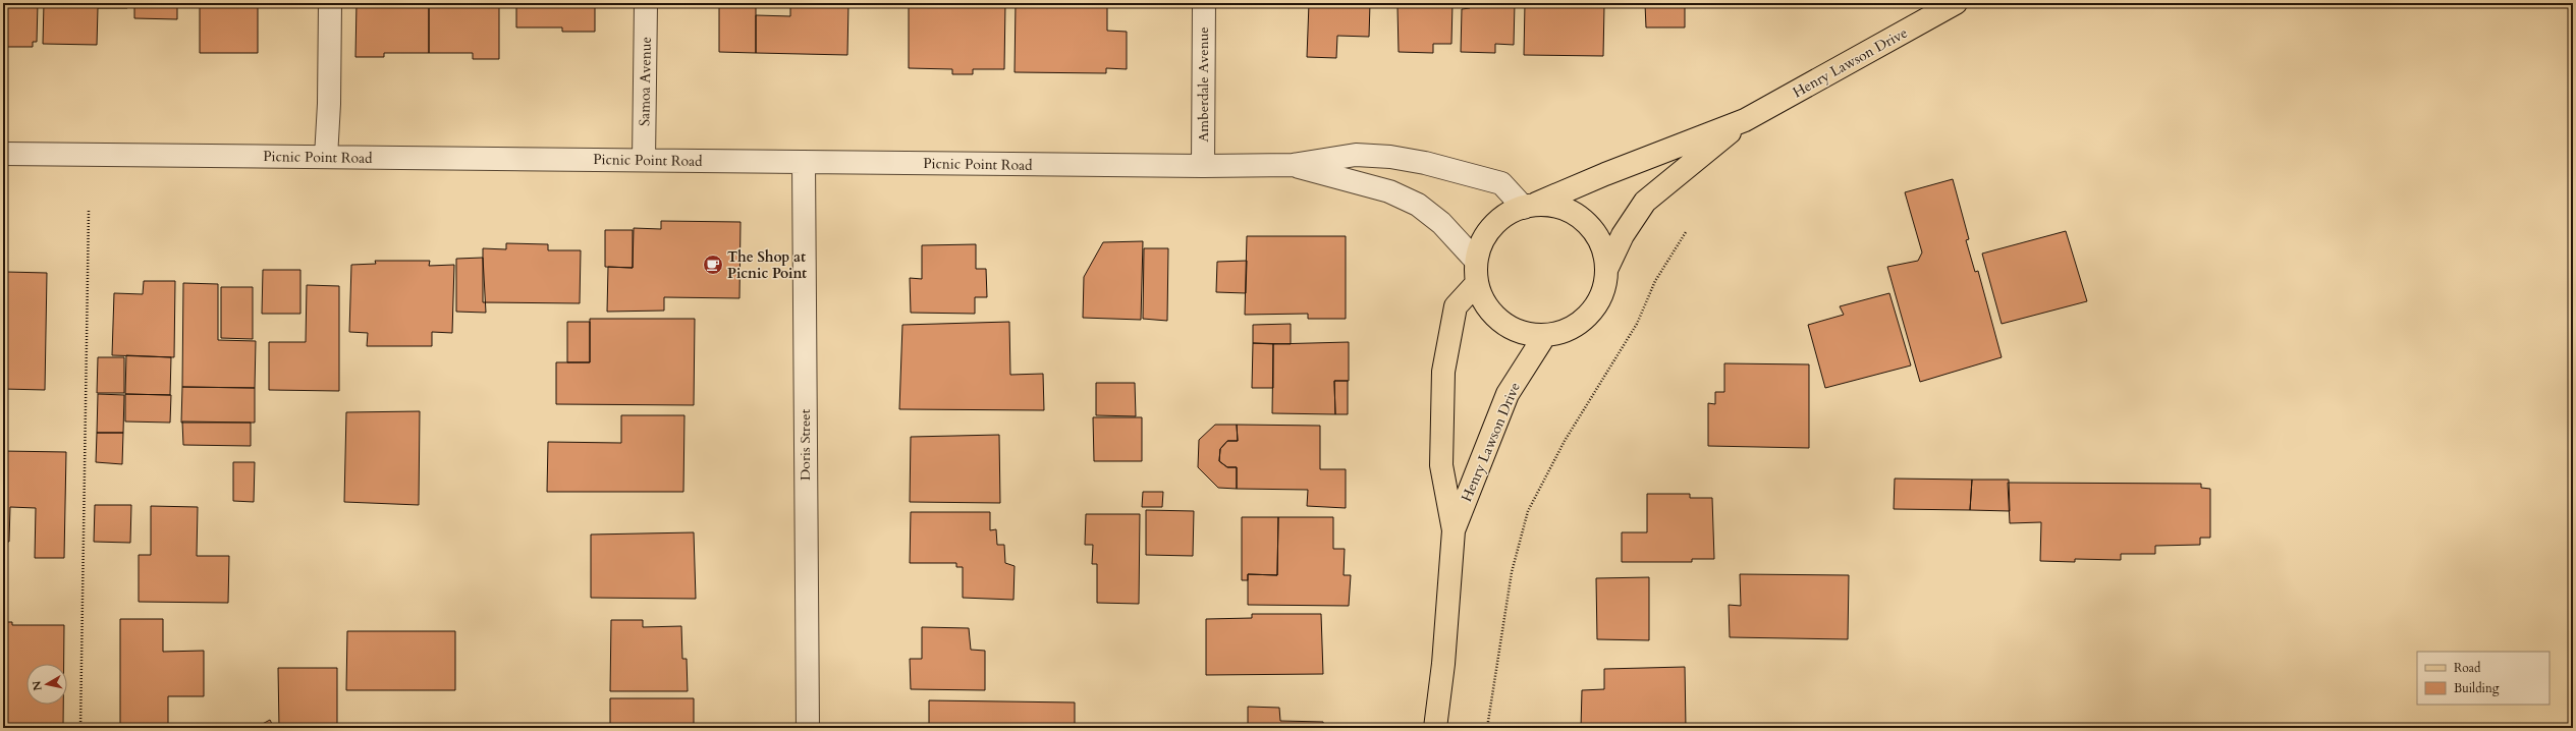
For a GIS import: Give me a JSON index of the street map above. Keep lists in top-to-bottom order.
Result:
{
  "streets": {
    "main road": ["Henry Lawson Drive"],
    "street": [
      "Samoa Avenue",
      "Amberdale Avenue",
      "Picnic Point Road",
      "Doris Street"
    ]
  },
  "crossings": [
    ["Henry Lawson Drive", "Picnic Point Road"],
    ["Samoa Avenue", "Picnic Point Road"],
    ["Amberdale Avenue", "Picnic Point Road"],
    ["Picnic Point Road", "Doris Street"]
  ],
  "places": {
    "cafe": ["The Shop at Picnic Point"]
  },
  "legend": ["Road", "Building"],
  "north": "left"
}
